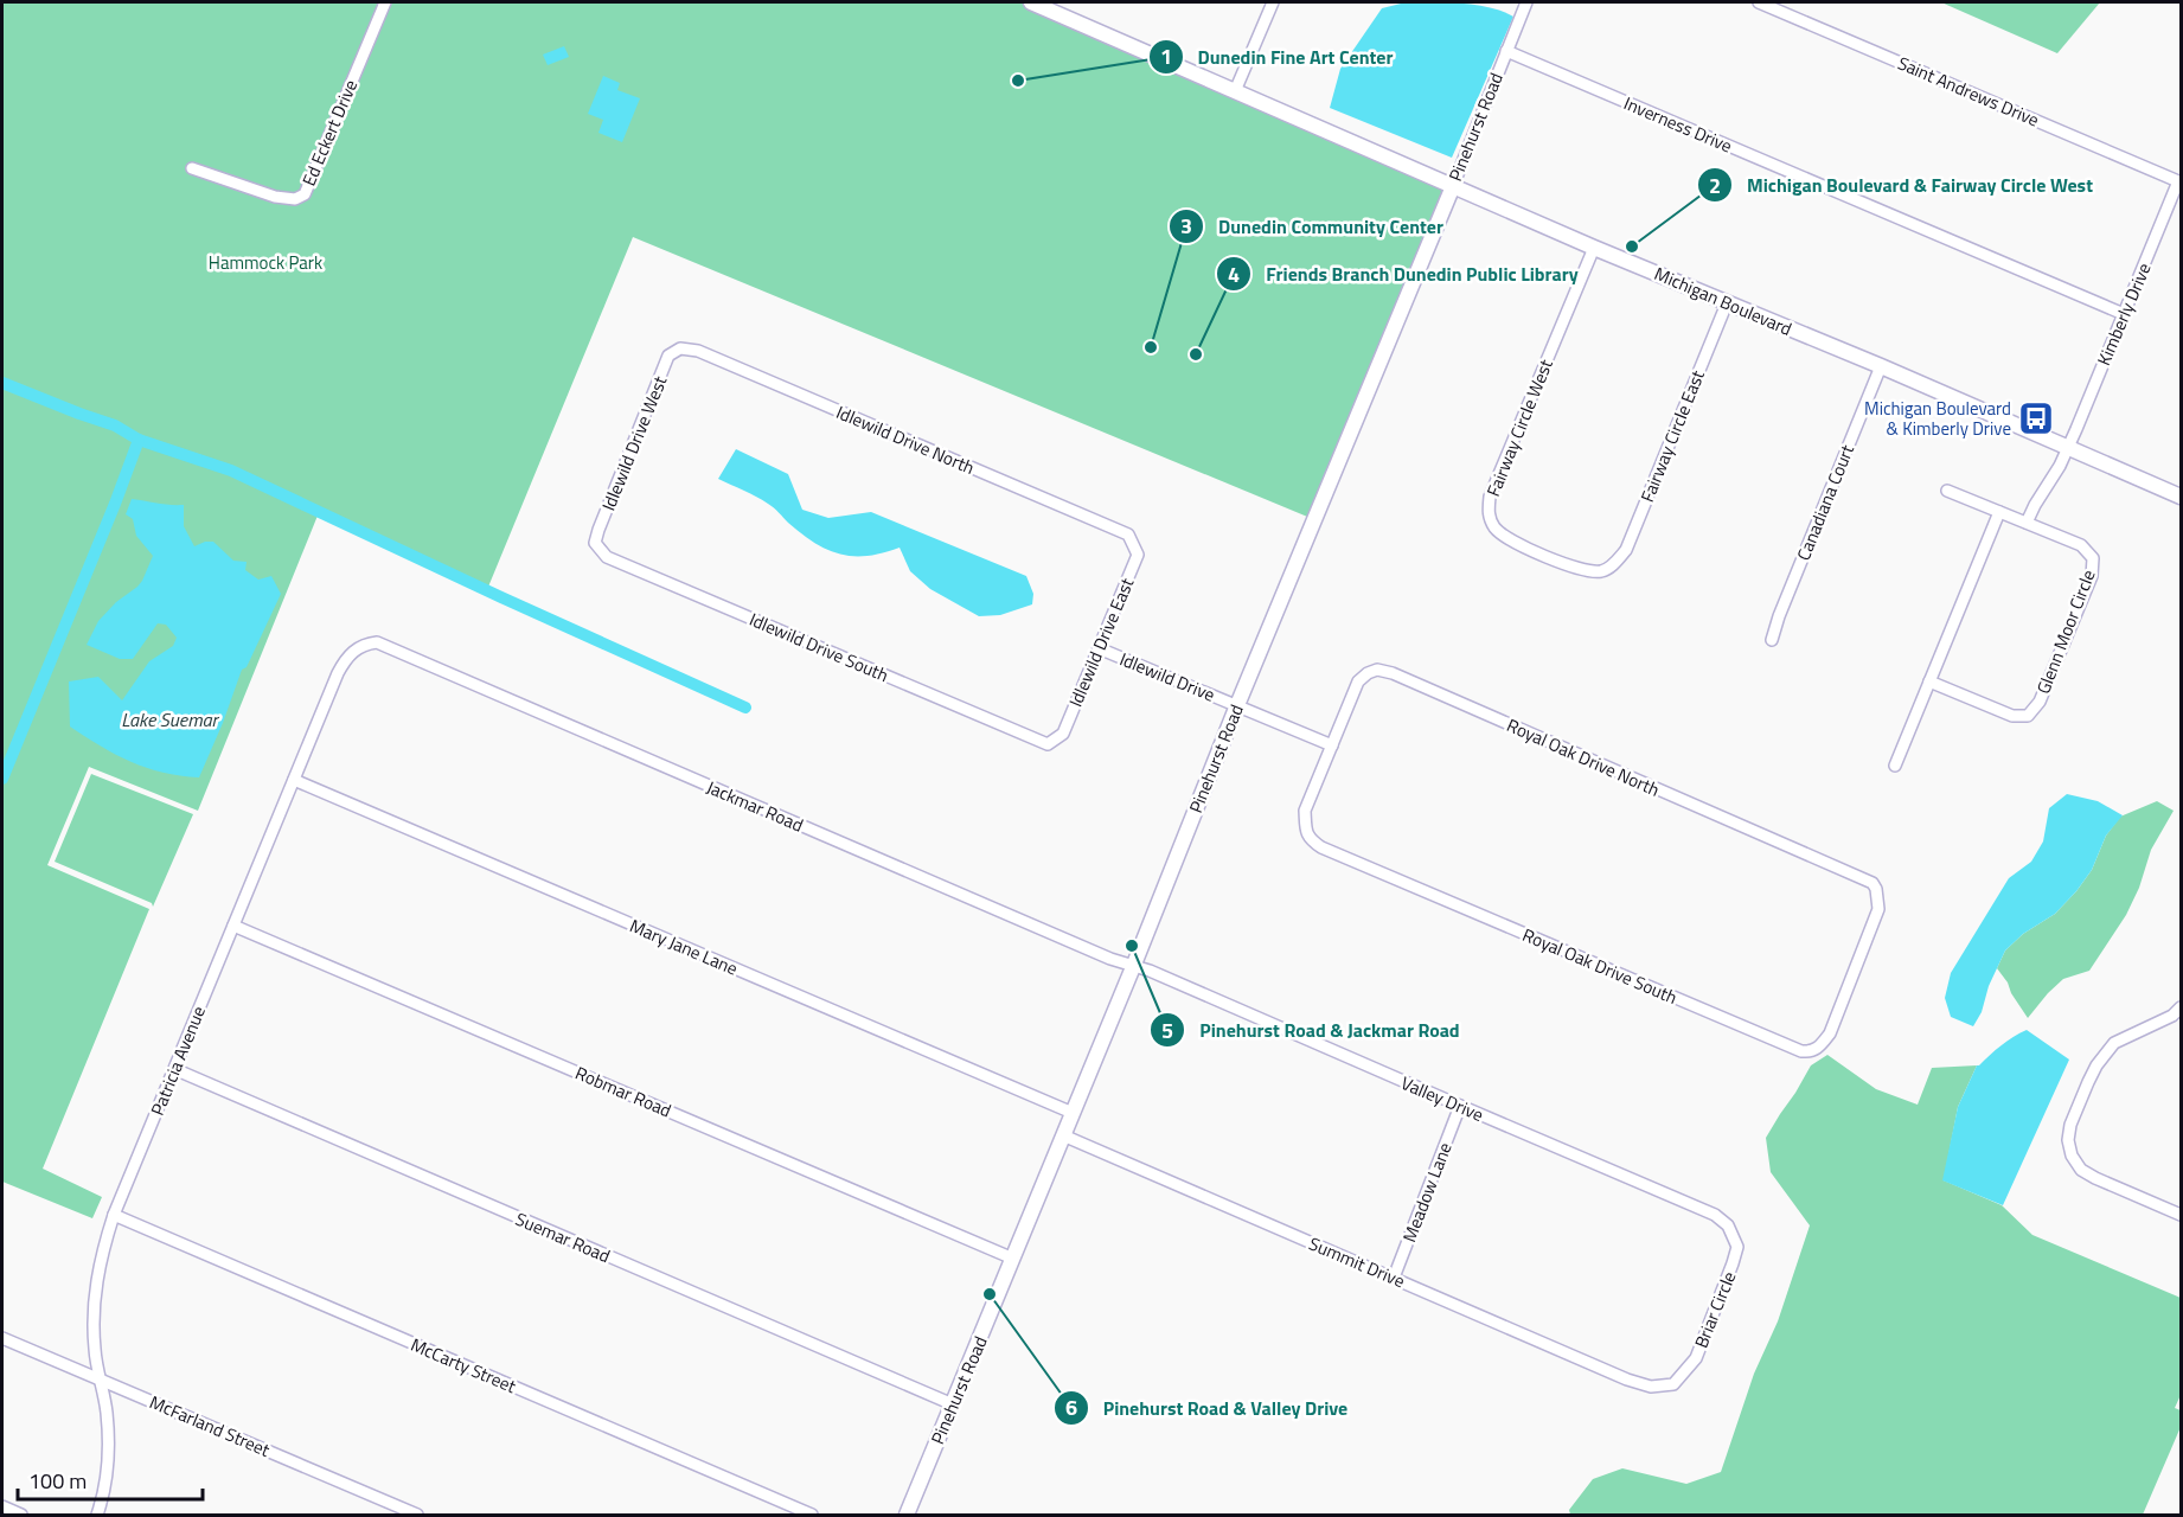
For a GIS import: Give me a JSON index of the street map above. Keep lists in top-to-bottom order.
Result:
{
  "streets": {
    "street": [
      "Saint Andrews Drive",
      "Inverness Drive",
      "Pinehurst Road",
      "Ed Eckert Drive",
      "Michigan Boulevard",
      "Kimberly Drive",
      "Fairway Circle West",
      "Fairway Circle East",
      "Idlewild Drive North",
      "Idlewild Drive West",
      "Canadiana Court",
      "Glenn Moor Circle",
      "Idlewild Drive East",
      "Idlewild Drive South",
      "Idlewild Drive",
      "Royal Oak Drive North",
      "Jackmar Road",
      "Mary Jane Lane",
      "Royal Oak Drive South",
      "Patricia Avenue",
      "Robmar Road",
      "Valley Drive",
      "Meadow Lane",
      "Suemar Road",
      "Summit Drive",
      "Briar Circle",
      "McCarty Street",
      "McFarland Street"
    ]
  },
  "crossings": [
    ["Saint Andrews Drive", "Kimberly Drive"],
    ["Inverness Drive", "Pinehurst Road"],
    ["Inverness Drive", "Kimberly Drive"],
    ["Pinehurst Road", "Michigan Boulevard"],
    ["Pinehurst Road", "Idlewild Drive"],
    ["Pinehurst Road", "Jackmar Road"],
    ["Pinehurst Road", "Mary Jane Lane"],
    ["Pinehurst Road", "Robmar Road"],
    ["Pinehurst Road", "Valley Drive"],
    ["Pinehurst Road", "Suemar Road"],
    ["Pinehurst Road", "Summit Drive"],
    ["Michigan Boulevard", "Kimberly Drive"],
    ["Michigan Boulevard", "Fairway Circle West"],
    ["Michigan Boulevard", "Fairway Circle East"],
    ["Michigan Boulevard", "Canadiana Court"],
    ["Kimberly Drive", "Glenn Moor Circle"],
    ["Fairway Circle West", "Fairway Circle East"],
    ["Idlewild Drive North", "Idlewild Drive West"],
    ["Idlewild Drive North", "Idlewild Drive East"],
    ["Idlewild Drive West", "Idlewild Drive South"],
    ["Idlewild Drive East", "Idlewild Drive South"],
    ["Idlewild Drive East", "Idlewild Drive"],
    ["Idlewild Drive", "Royal Oak Drive North"],
    ["Idlewild Drive", "Royal Oak Drive South"],
    ["Royal Oak Drive North", "Royal Oak Drive South"],
    ["Jackmar Road", "Patricia Avenue"],
    ["Jackmar Road", "Valley Drive"],
    ["Mary Jane Lane", "Patricia Avenue"],
    ["Patricia Avenue", "Robmar Road"],
    ["Patricia Avenue", "Suemar Road"],
    ["Patricia Avenue", "McCarty Street"],
    ["Patricia Avenue", "McFarland Street"],
    ["Valley Drive", "Meadow Lane"],
    ["Valley Drive", "Briar Circle"],
    ["Meadow Lane", "Summit Drive"],
    ["Summit Drive", "Briar Circle"]
  ],
  "water": ["Lake Suemar"],
  "parks": ["Hammock Park"],
  "places": {
    "other": [
      "Dunedin Fine Art Center",
      "Michigan Boulevard & Fairway Circle West",
      "Dunedin Community Center",
      "Friends Branch Dunedin Public Library",
      "Pinehurst Road & Jackmar Road",
      "Pinehurst Road & Valley Drive"
    ],
    "bus stop": ["Michigan Boulevard & Kimberly Drive"]
  },
  "scale_bar": "100 m"
}
